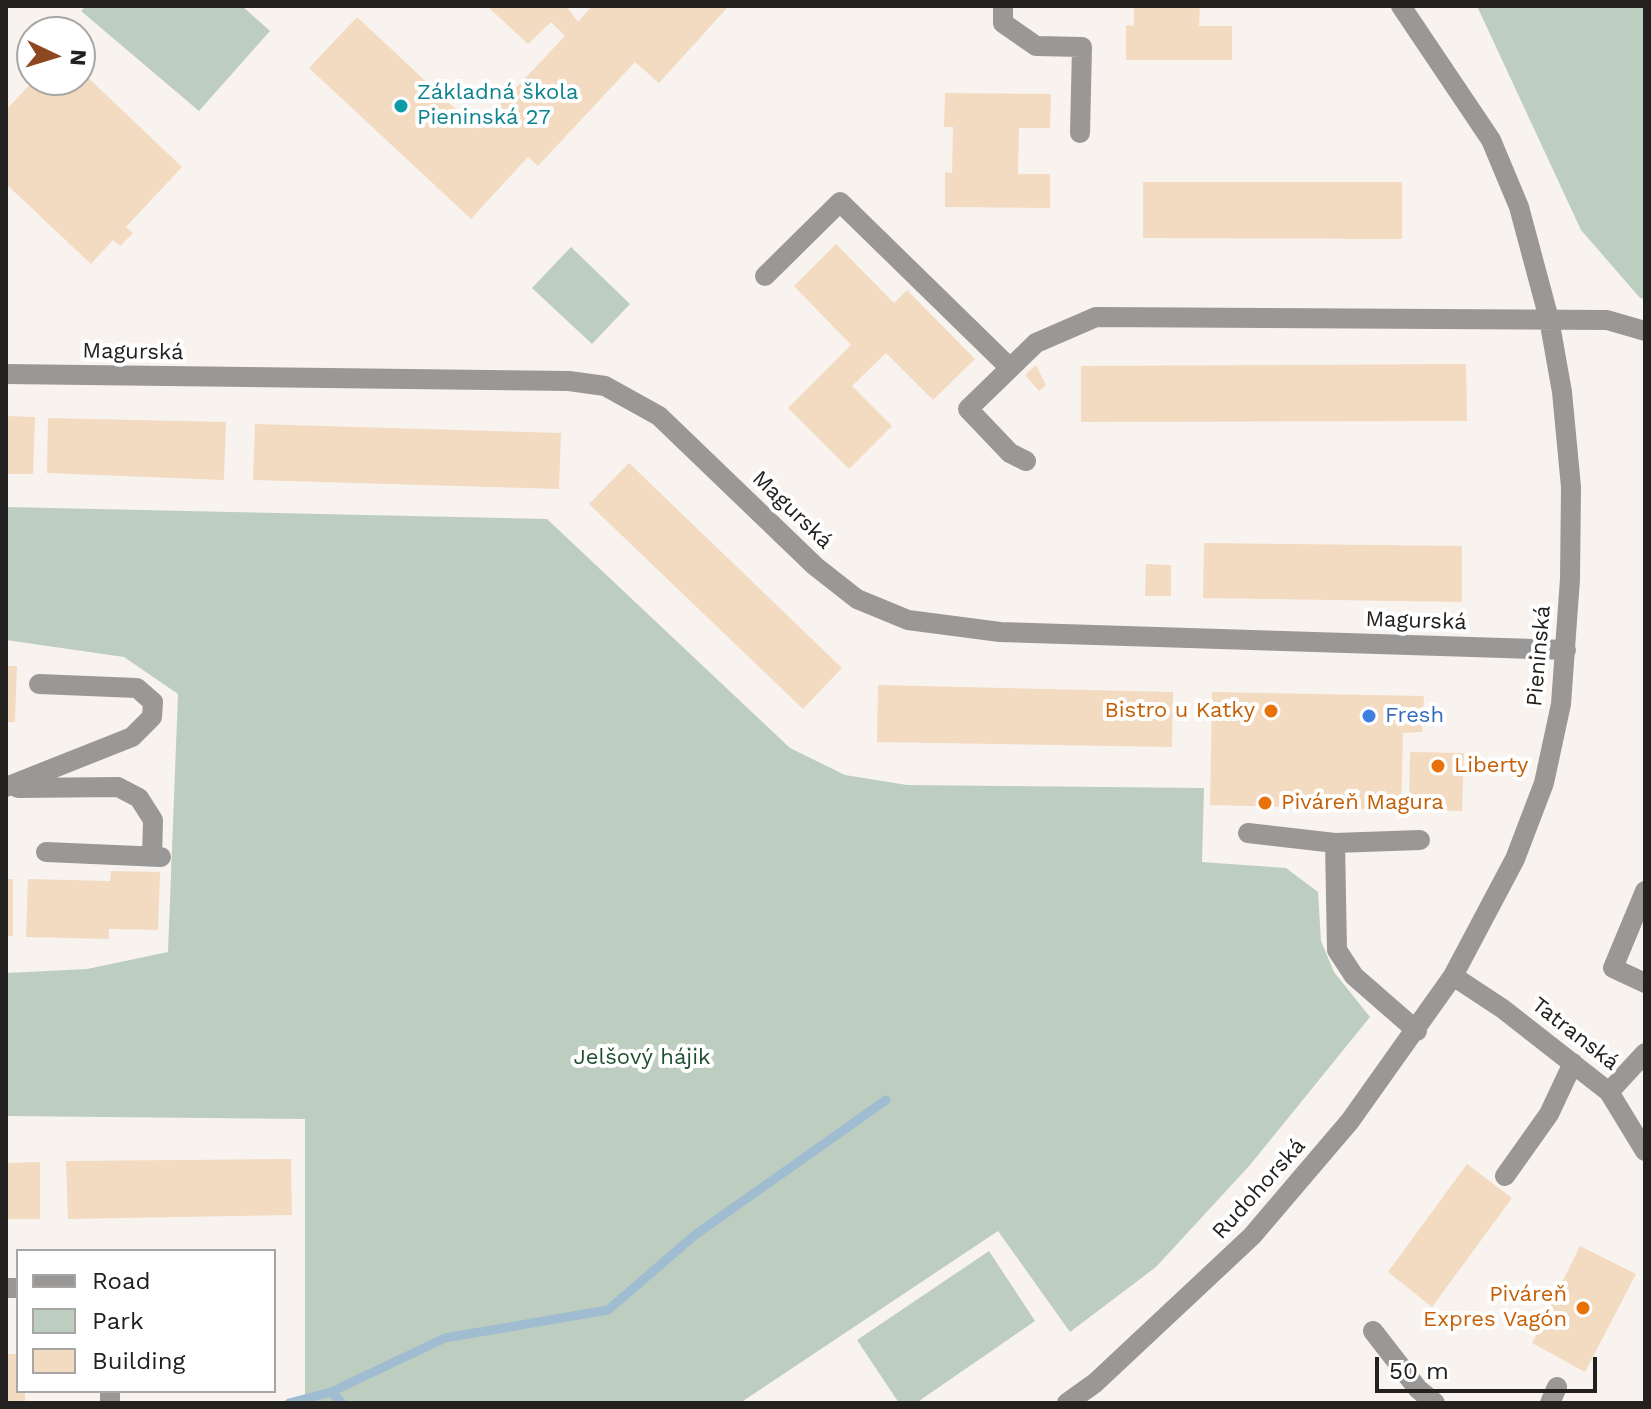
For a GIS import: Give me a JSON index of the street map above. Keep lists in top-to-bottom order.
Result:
{
  "streets": {
    "street": [
      "Magurská",
      "Pieninská",
      "Tatranská",
      "Rudohorská"
    ]
  },
  "crossings": [
    ["Magurská", "Pieninská"],
    ["Pieninská", "Tatranská"],
    ["Pieninská", "Rudohorská"],
    ["Tatranská", "Rudohorská"]
  ],
  "parks": ["Jelšový hájik"],
  "places": [
    "Základná škola Pieninská 27",
    "Bistro u Katky",
    "Fresh",
    "Liberty",
    "Piváreň Magura",
    "Piváreň Expres Vagón"
  ],
  "legend": ["Road", "Park", "Building"],
  "scale_bar": "50 m",
  "north": "right"
}
